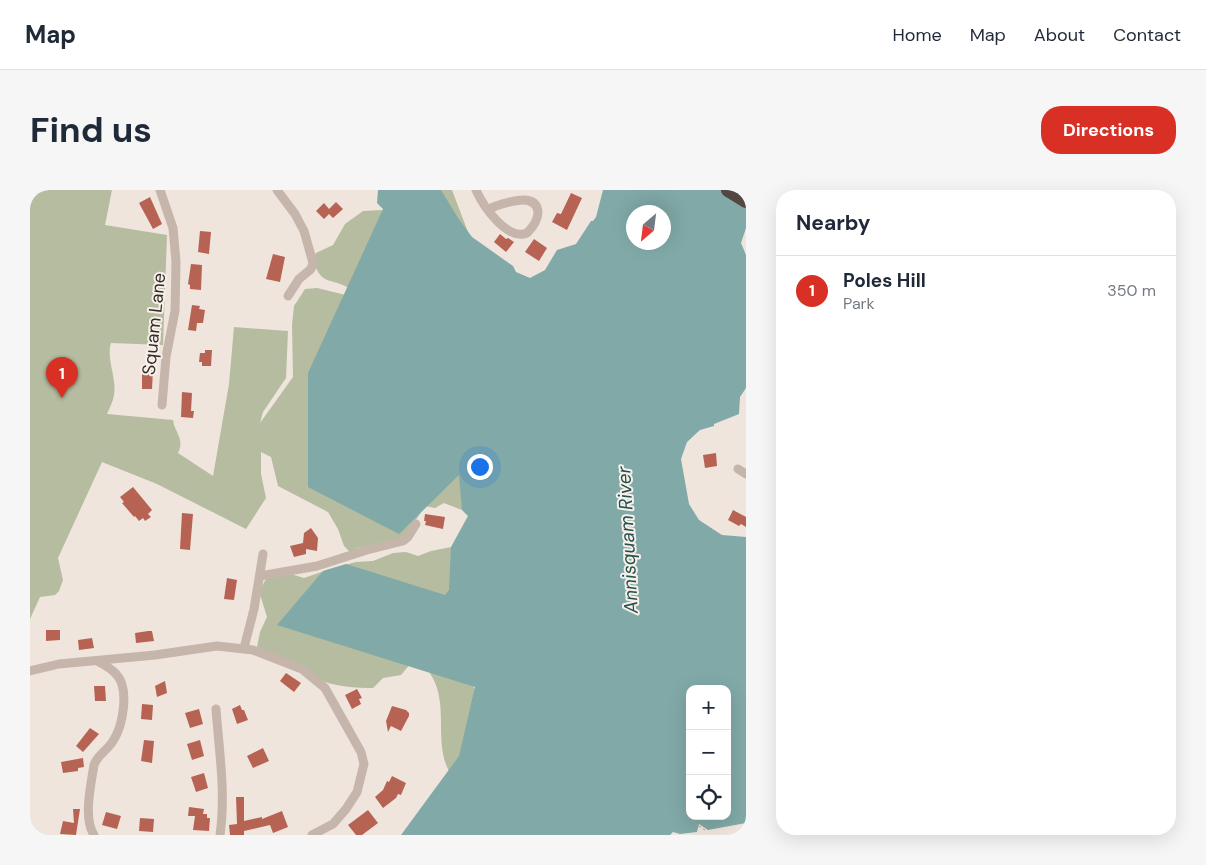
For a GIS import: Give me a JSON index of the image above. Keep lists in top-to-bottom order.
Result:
{
  "streets": {
    "street": ["Squam Lane"]
  },
  "water": ["Annisquam River"],
  "north": "bottom left",
  "page": {
    "header": "Map",
    "nav": [
      "Home",
      "Map",
      "About",
      "Contact"
    ],
    "buttons": "Directions",
    "title": "Find us",
    "heading": "Nearby",
    "list": [
      {
        "mark": "1",
        "name": "Poles Hill",
        "note": "Park",
        "value": "350 m"
      }
    ],
    "pins": "1",
    "map_buttons": ["+", "−"]
  }
}
